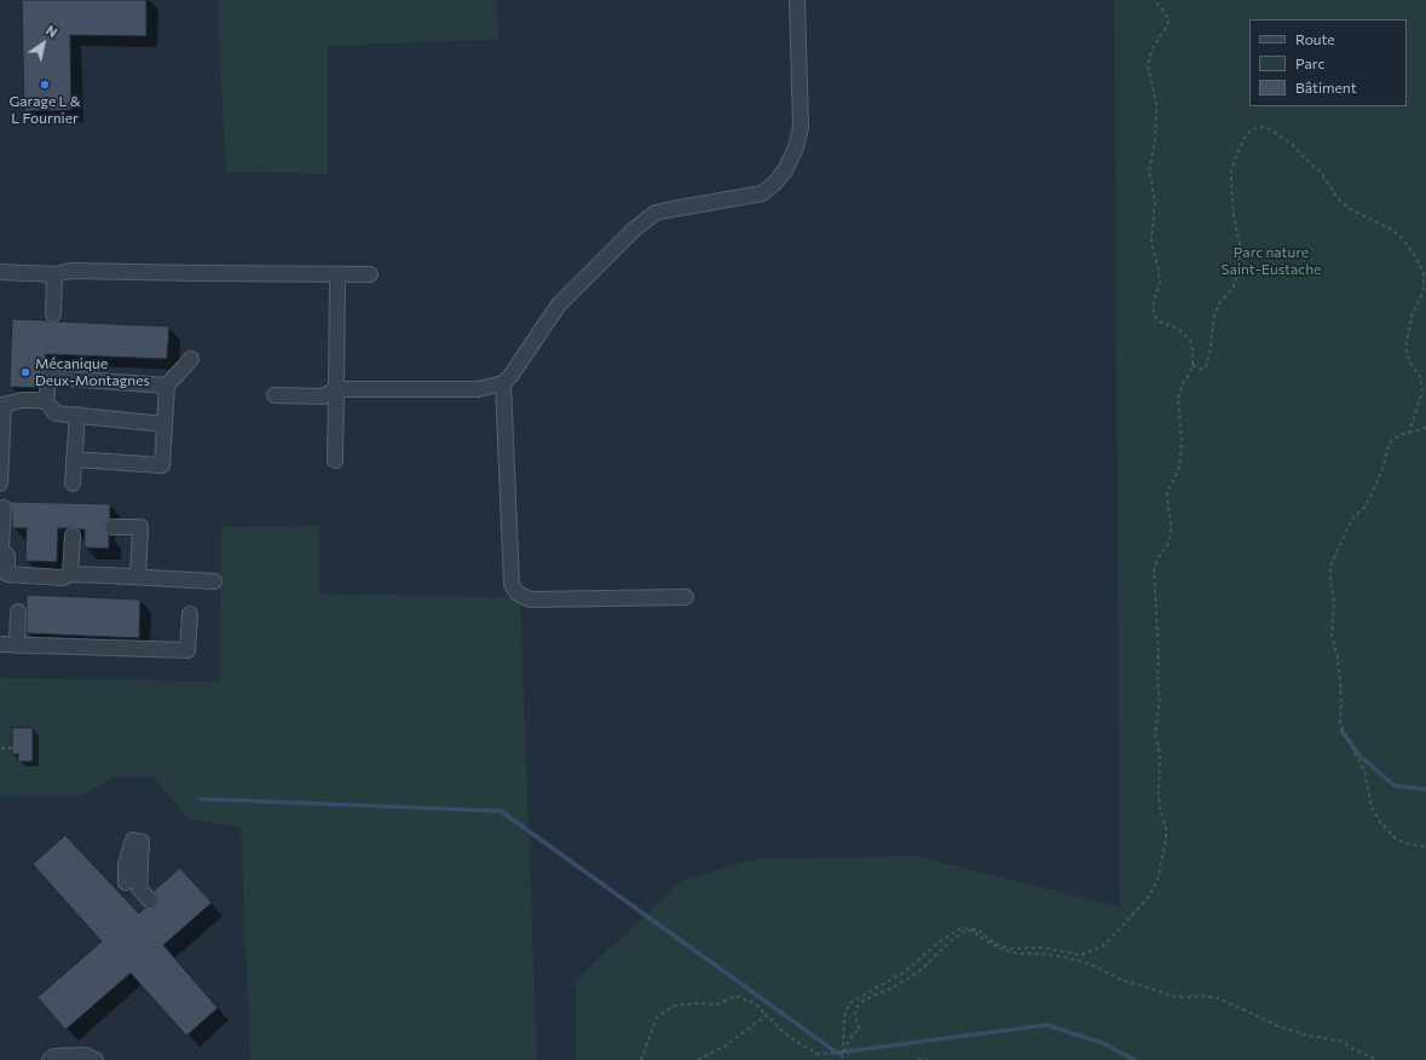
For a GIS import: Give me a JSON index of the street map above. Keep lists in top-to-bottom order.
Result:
{
  "parks": ["Parc nature Saint-Eustache"],
  "places": ["Garage L & L Fournier", "Mécanique Deux-Montagnes"],
  "legend": ["Route", "Parc", "Bâtiment"],
  "north": "top right"
}
